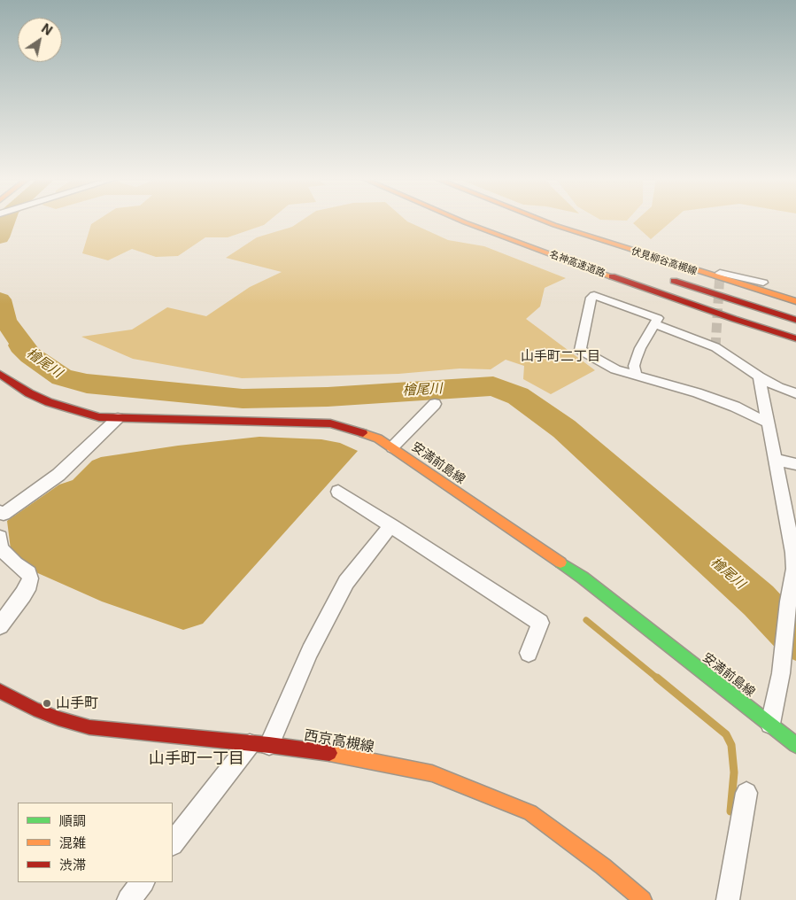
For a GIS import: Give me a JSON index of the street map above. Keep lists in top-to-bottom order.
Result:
{
  "streets": {
    "main road": [
      "伏見柳谷高槻線",
      "名神高速道路",
      "安満前島線",
      "西京高槻線"
    ]
  },
  "districts": ["山手町二丁目", "山手町一丁目"],
  "water": ["檜尾川"],
  "places": ["山手町"],
  "legend": ["順調", "混雑", "渋滞"],
  "north": "top right"
}
